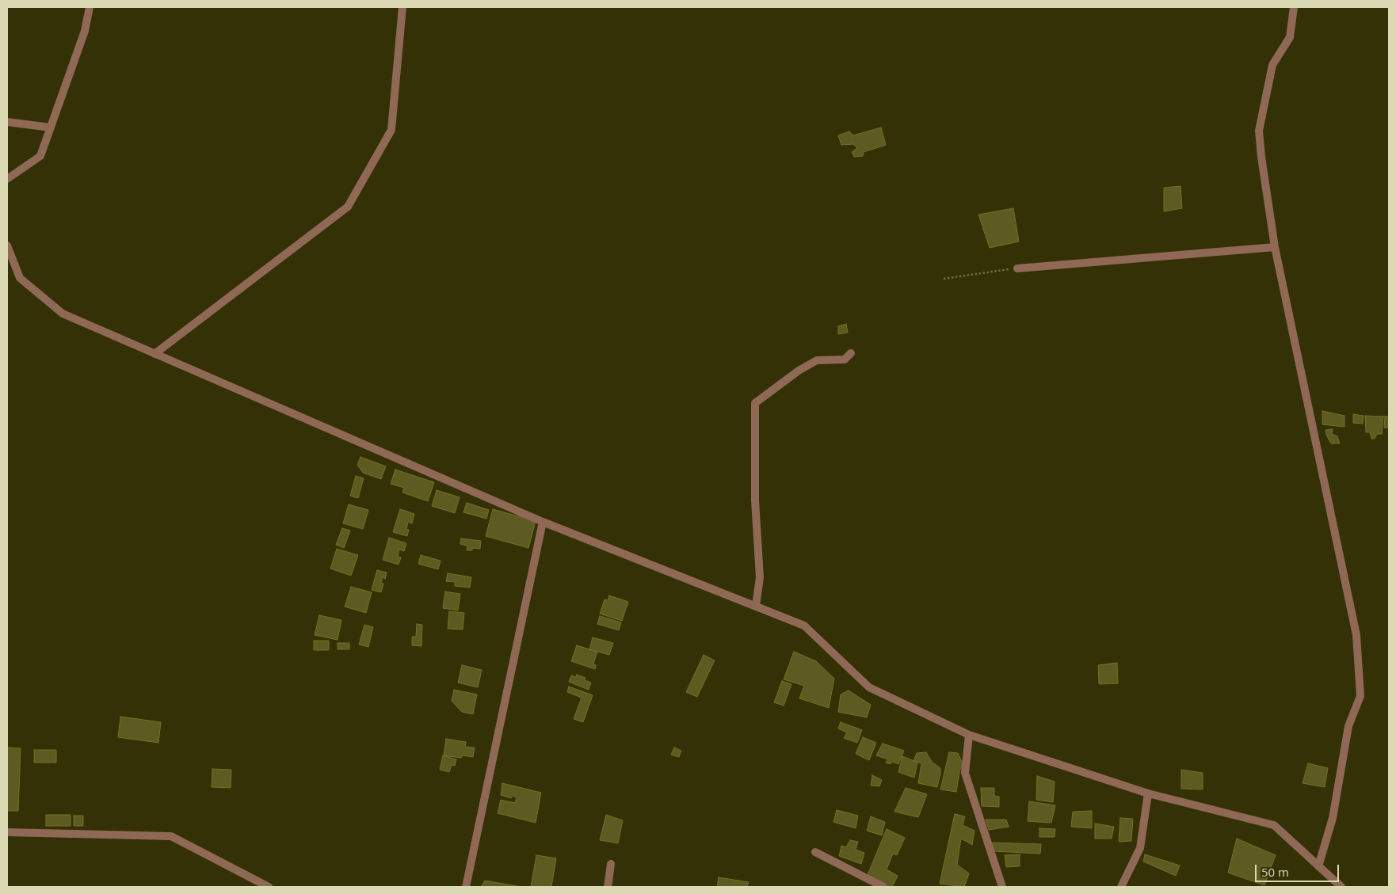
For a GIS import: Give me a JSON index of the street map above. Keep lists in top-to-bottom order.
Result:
{
  "scale_bar": "50 m"
}
